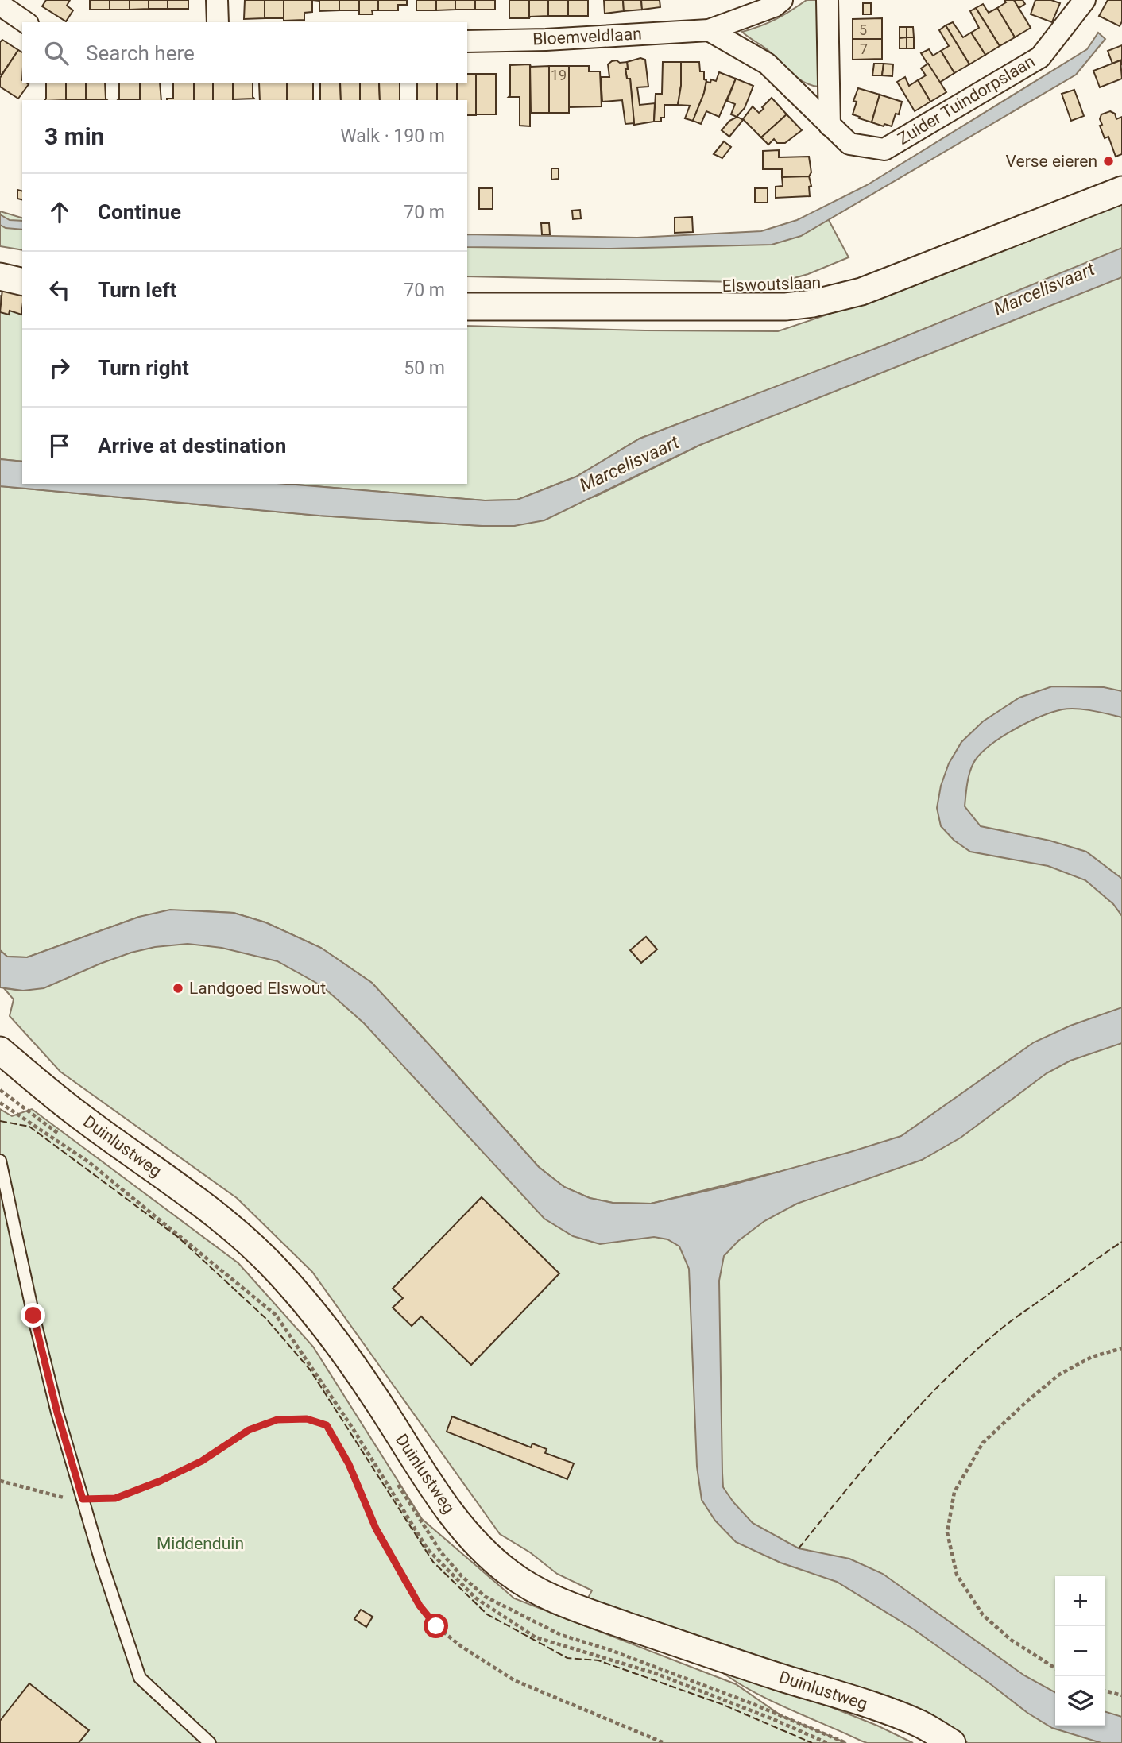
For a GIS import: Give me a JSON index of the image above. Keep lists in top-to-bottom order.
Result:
{
  "streets": {
    "street": [
      "Bloemveldlaan",
      "Zuider Tuindorpslaan",
      "Elswoutslaan",
      "Duinlustweg"
    ]
  },
  "water": ["Marcelisvaart"],
  "parks": ["Middenduin"],
  "places": ["Verse eieren", "Landgoed Elswout"],
  "house_numbers": ["5", "7", "19"],
  "page": {
    "search": "Search here",
    "heading": ["3 min", "Walk · 190 m"],
    "list": [
      ["Continue", "70 m"],
      ["Turn left", "70 m"],
      ["Turn right", "50 m"],
      "Arrive at destination"
    ],
    "map_buttons": ["+", "−"]
  }
}
